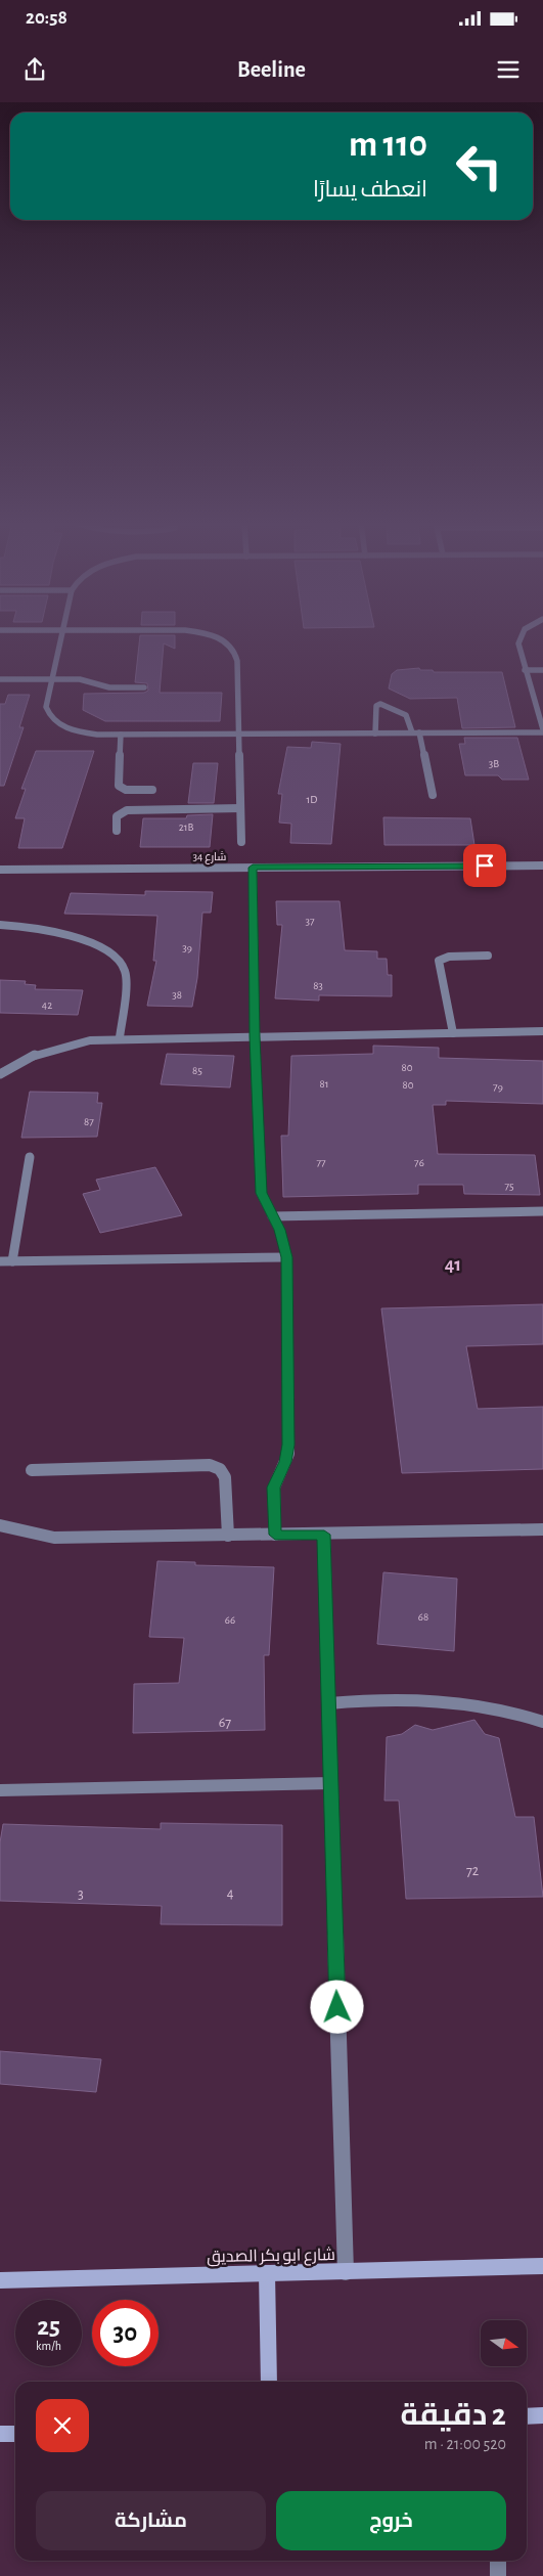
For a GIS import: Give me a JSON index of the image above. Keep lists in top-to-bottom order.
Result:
{
  "streets": {
    "main road": ["شارع ابو بكر الصديق"],
    "street": ["شارع 34"]
  },
  "districts": ["41"],
  "house_numbers": [
    "3B",
    "1D",
    "21B",
    "37",
    "39",
    "83",
    "38",
    "42",
    "80",
    "85",
    "81",
    "80",
    "79",
    "87",
    "77",
    "76",
    "75",
    "68",
    "66",
    "67",
    "72",
    "4",
    "3"
  ],
  "north": "right",
  "page": {
    "status": "20:58",
    "header": "Beeline",
    "turn": ["110 m", "انعطف يسارًا"],
    "speed": "25 km/h",
    "limit": "30",
    "heading": ["2 دقيقة", "520 m · 21:00"],
    "buttons": ["خروج", "مشاركة"]
  }
}
